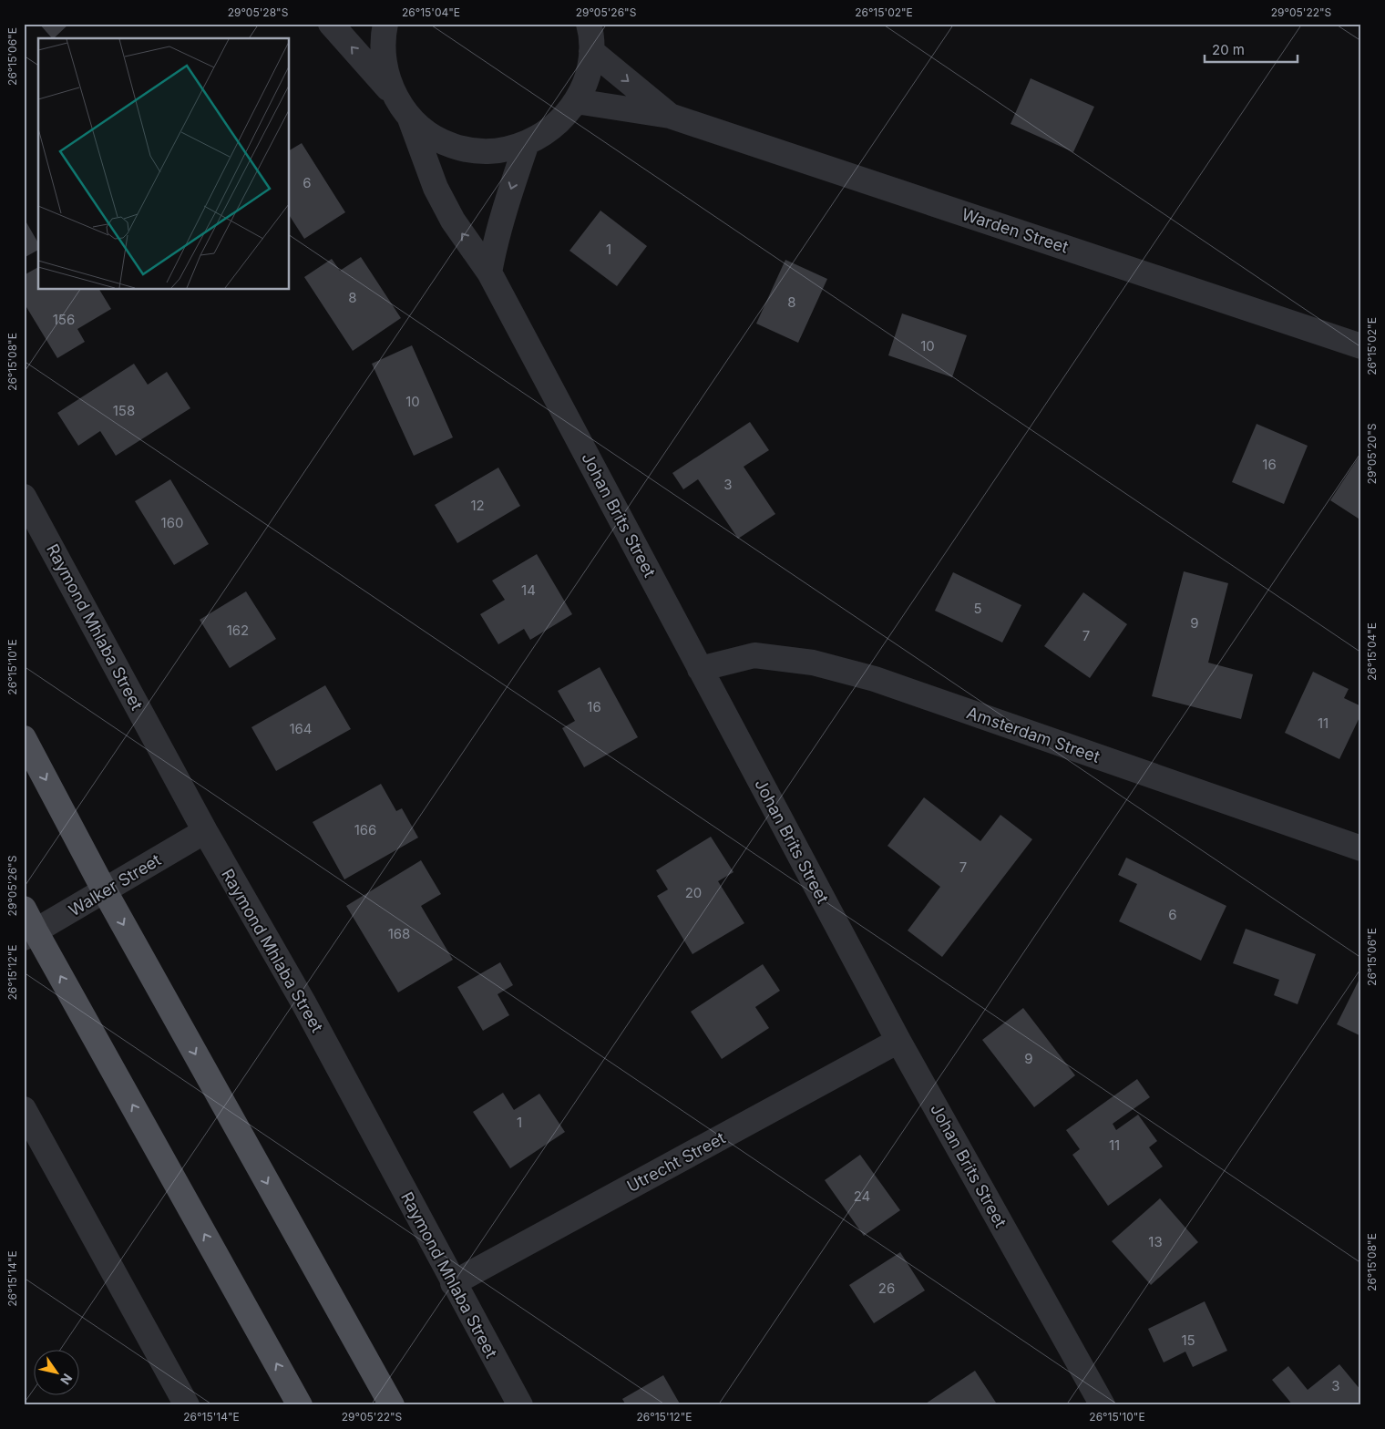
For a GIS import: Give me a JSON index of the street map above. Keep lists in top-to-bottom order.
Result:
{
  "streets": {
    "street": [
      "Warden Street",
      "Johan Brits Street",
      "Raymond Mhlaba Street",
      "Amsterdam Street",
      "Walker Street",
      "Utrecht Street"
    ]
  },
  "crossings": [
    ["Johan Brits Street", "Amsterdam Street"],
    ["Johan Brits Street", "Utrecht Street"],
    ["Raymond Mhlaba Street", "Walker Street"],
    ["Raymond Mhlaba Street", "Utrecht Street"]
  ],
  "house_numbers": [
    "6",
    "1",
    "8",
    "8",
    "156",
    "10",
    "10",
    "158",
    "16",
    "3",
    "12",
    "160",
    "14",
    "5",
    "9",
    "162",
    "7",
    "16",
    "11",
    "164",
    "166",
    "7",
    "20",
    "6",
    "168",
    "9",
    "1",
    "11",
    "24",
    "13",
    "26",
    "15",
    "3"
  ],
  "scale_bar": "20 m",
  "north": "bottom right",
  "coordinates": [
    "29°05'28\"S",
    "26°15'04\"E",
    "29°05'26\"S",
    "26°15'02\"E",
    "29°05'22\"S",
    "26°15'06\"E",
    "26°15'08\"E",
    "29°05'20\"S",
    "26°15'10\"E",
    "26°15'12\"E",
    "26°15'14\"E"
  ]
}
